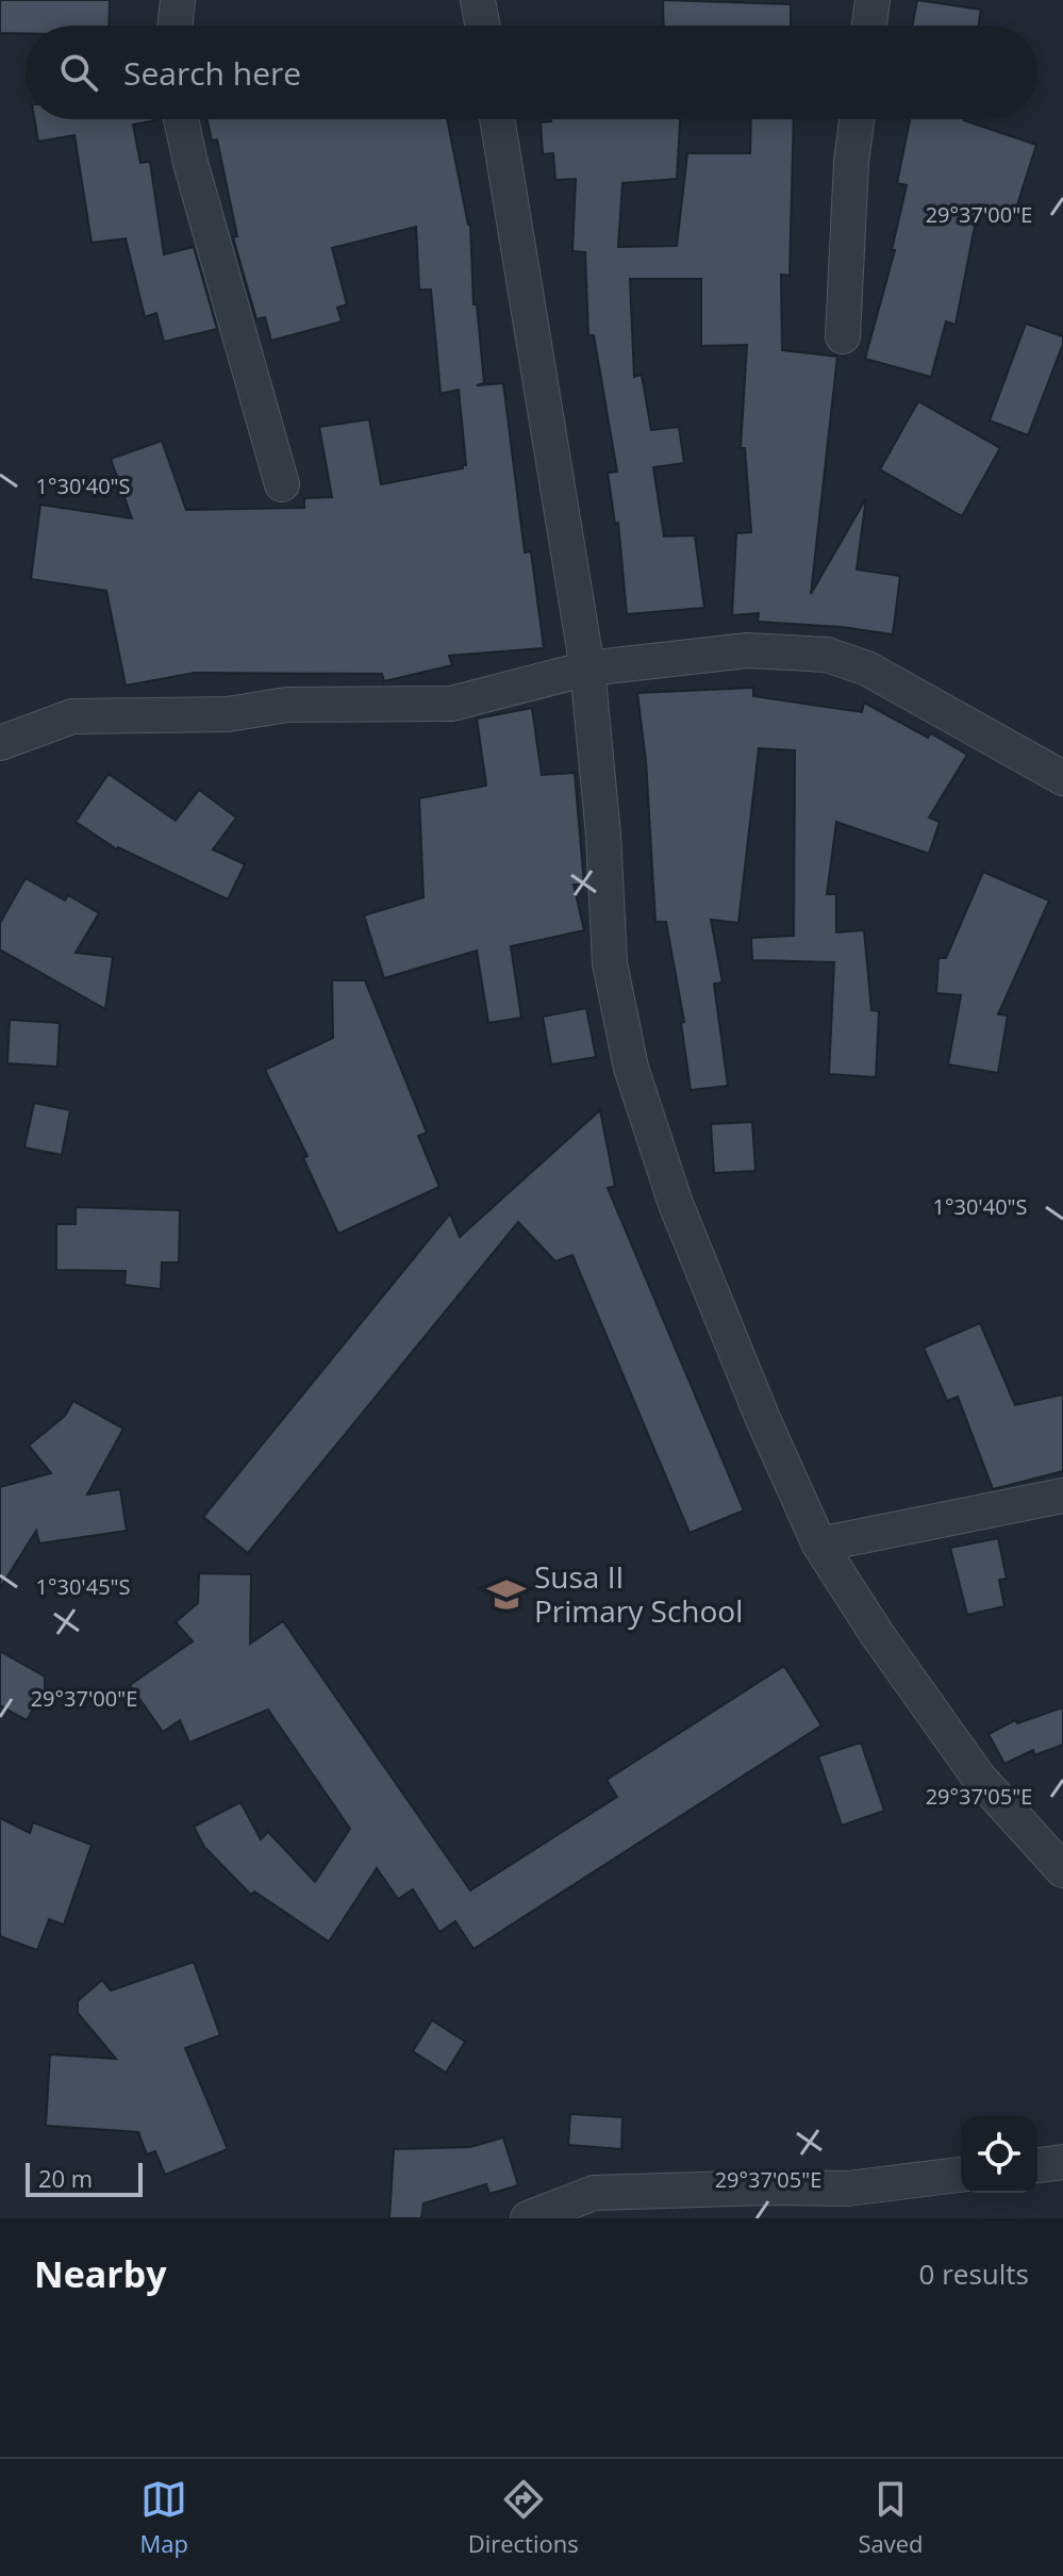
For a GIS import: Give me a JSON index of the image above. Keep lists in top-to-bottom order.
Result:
{
  "places": {
    "school or university": ["Susa II Primary School"]
  },
  "scale_bar": "20 m",
  "page": {
    "search": "Search here",
    "scale": "20 m",
    "heading": ["Nearby", "0 results"],
    "nav": ["Map", "Directions", "Saved"]
  },
  "coordinates": [
    "29°37'00\"E",
    "1°30'40\"S",
    "1°30'45\"S",
    "29°37'05\"E"
  ]
}
